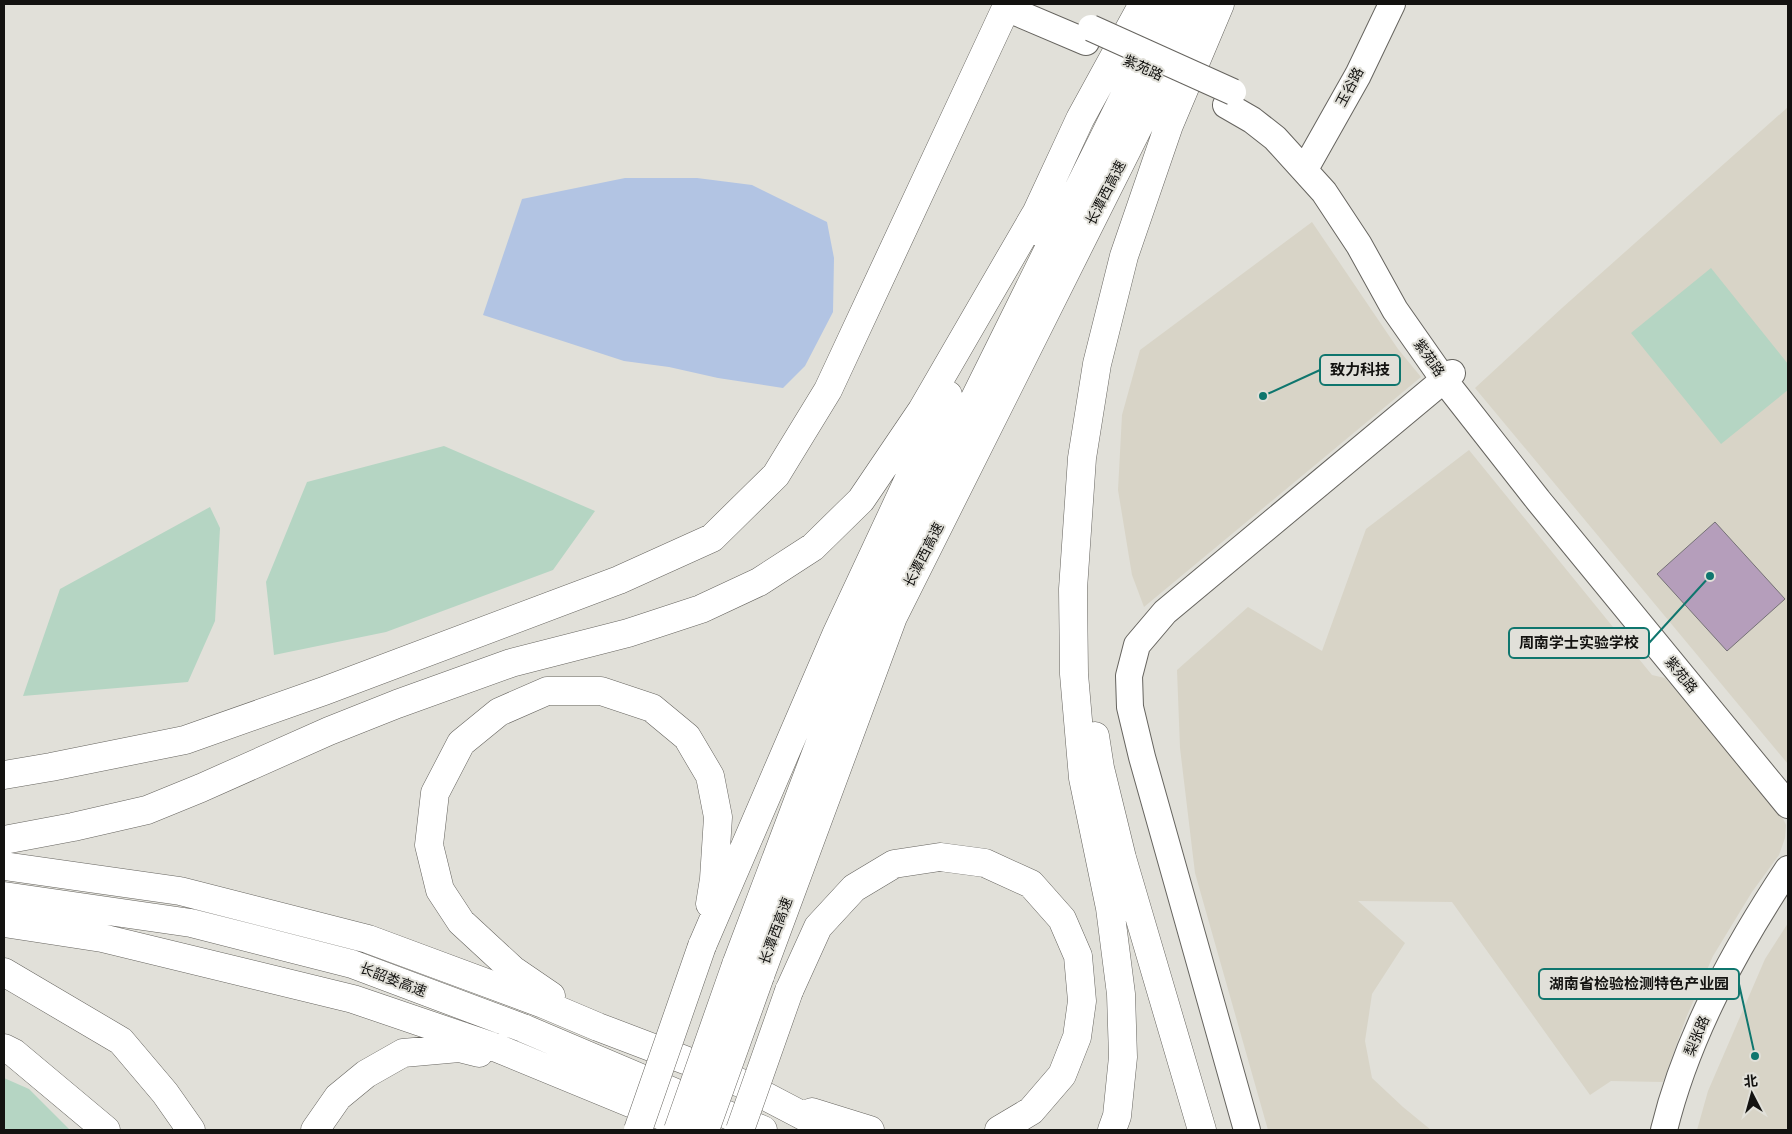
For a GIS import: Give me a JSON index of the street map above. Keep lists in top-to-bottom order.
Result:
{
  "streets": {
    "highway": ["长潭西高速", "长韶娄高速"],
    "street": ["紫苑路", "玉谷路", "梨张路"]
  },
  "crossings": [
    ["紫苑路", "玉谷路"]
  ],
  "places": ["致力科技", "周南学士实验学校", "湖南省检验检测特色产业园"],
  "north": "top"
}
